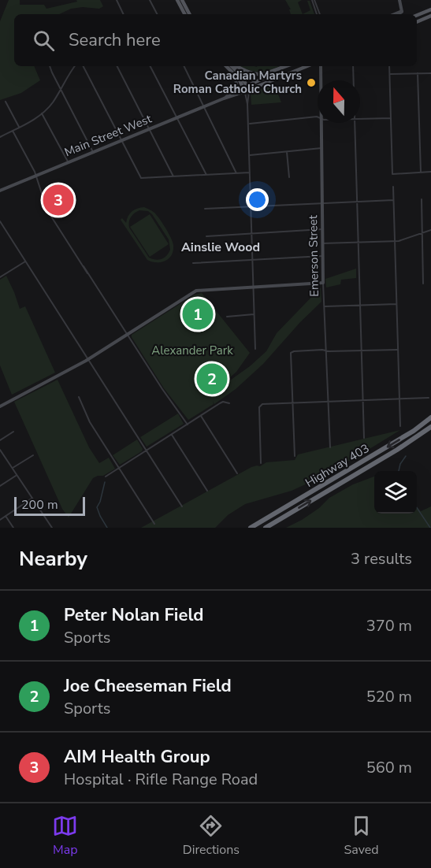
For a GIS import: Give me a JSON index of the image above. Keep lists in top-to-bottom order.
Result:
{
  "streets": {
    "highway": ["Highway 403"],
    "main road": ["Main Street West"],
    "street": ["Emerson Street"]
  },
  "districts": ["Ainslie Wood"],
  "parks": ["Alexander Park"],
  "places": ["Canadian Martyrs Roman Catholic Church"],
  "scale_bar": "200 m",
  "north": "top",
  "page": {
    "search": "Search here",
    "pins": ["3", "1", "2"],
    "scale": "200 m",
    "heading": ["Nearby", "3 results"],
    "list": [
      {
        "mark": "1",
        "name": "Peter Nolan Field",
        "note": "Sports",
        "value": "370 m"
      },
      {
        "mark": "2",
        "name": "Joe Cheeseman Field",
        "note": "Sports",
        "value": "520 m"
      },
      {
        "mark": "3",
        "name": "AIM Health Group",
        "note": "Hospital · Rifle Range Road",
        "value": "560 m"
      }
    ],
    "nav": ["Map", "Directions", "Saved"]
  }
}
